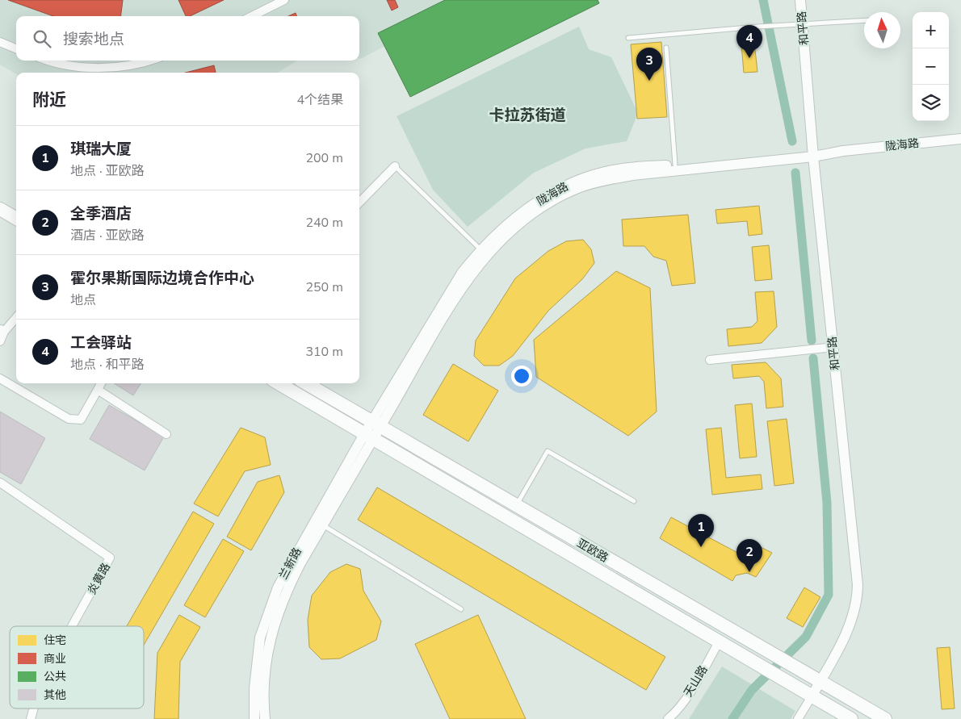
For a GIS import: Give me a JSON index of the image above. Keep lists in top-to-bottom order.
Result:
{
  "streets": {
    "highway": ["亚欧路"],
    "street": [
      "和平路",
      "陇海路",
      "兰新路",
      "炎黄路",
      "天山路"
    ]
  },
  "crossings": [
    ["和平路", "陇海路"],
    ["和平路", "亚欧路"],
    ["陇海路", "亚欧路"],
    ["陇海路", "兰新路"],
    ["亚欧路", "兰新路"],
    ["亚欧路", "天山路"]
  ],
  "districts": ["卡拉苏街道"],
  "legend": [
    "住宅",
    "商业",
    "公共",
    "其他"
  ],
  "north": "top",
  "page": {
    "map_buttons": ["+", "−"],
    "search": "搜索地点",
    "pins": [
      "4",
      "3",
      "1",
      "2"
    ],
    "heading": ["附近", "4个结果"],
    "list": [
      {
        "mark": "1",
        "name": "琪瑞大厦",
        "note": "地点 · 亚欧路",
        "value": "200 m"
      },
      {
        "mark": "2",
        "name": "全季酒店",
        "note": "酒店 · 亚欧路",
        "value": "240 m"
      },
      {
        "mark": "3",
        "name": "霍尔果斯国际边境合作中心",
        "note": "地点",
        "value": "250 m"
      },
      {
        "mark": "4",
        "name": "工会驿站",
        "note": "地点 · 和平路",
        "value": "310 m"
      }
    ]
  }
}
